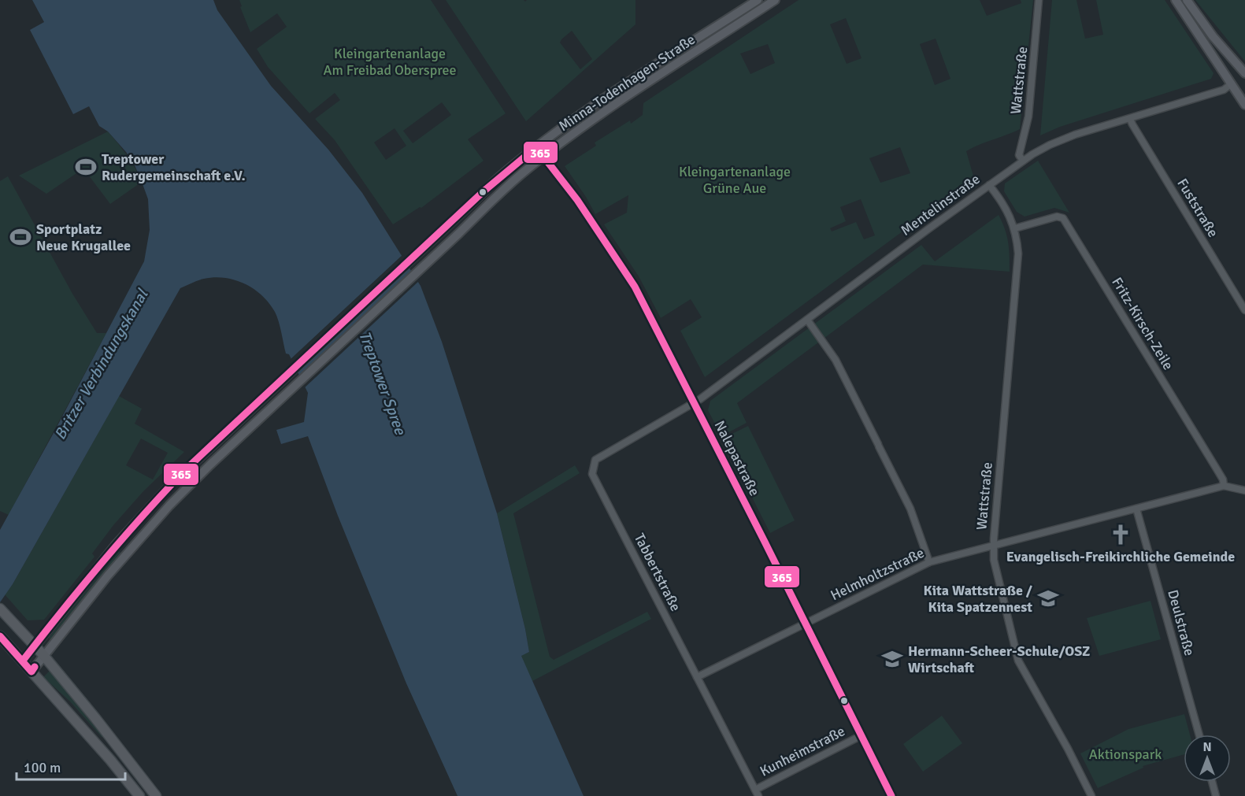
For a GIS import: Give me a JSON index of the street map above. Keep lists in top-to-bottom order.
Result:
{
  "streets": {
    "main road": ["Minna-Todenhagen-Straße"],
    "street": [
      "Wattstraße",
      "Mentelinstraße",
      "Fuststraße",
      "Fritz-Kirsch-Zeile",
      "Nalepastraße",
      "Tabbertstraße",
      "Helmholtzstraße",
      "Deulstraße",
      "Kunheimstraße"
    ]
  },
  "crossings": [
    ["Wattstraße", "Mentelinstraße"],
    ["Wattstraße", "Fritz-Kirsch-Zeile"],
    ["Wattstraße", "Helmholtzstraße"],
    ["Minna-Todenhagen-Straße", "Nalepastraße"],
    ["Mentelinstraße", "Fuststraße"],
    ["Mentelinstraße", "Nalepastraße"],
    ["Mentelinstraße", "Tabbertstraße"],
    ["Fritz-Kirsch-Zeile", "Helmholtzstraße"],
    ["Nalepastraße", "Tabbertstraße"],
    ["Nalepastraße", "Helmholtzstraße"],
    ["Nalepastraße", "Kunheimstraße"],
    ["Tabbertstraße", "Helmholtzstraße"],
    ["Tabbertstraße", "Kunheimstraße"],
    ["Helmholtzstraße", "Deulstraße"]
  ],
  "water": ["Britzer Verbindungskanal", "Treptower Spree"],
  "parks": ["Kleingartenanlage Am Freibad Oberspree", "Kleingartenanlage Grüne Aue", "Aktionspark"],
  "places": {
    "sports": ["Treptower Rudergemeinschaft e.V.", "Sportplatz Neue Krugallee"],
    "church": ["Evangelisch-Freikirchliche Gemeinde"],
    "school or university": ["Kita Wattstraße / Kita Spatzennest", "Hermann-Scheer-Schule/OSZ Wirtschaft"]
  },
  "lines": ["transit line 365"],
  "scale_bar": "100 m",
  "north": "top"
}
